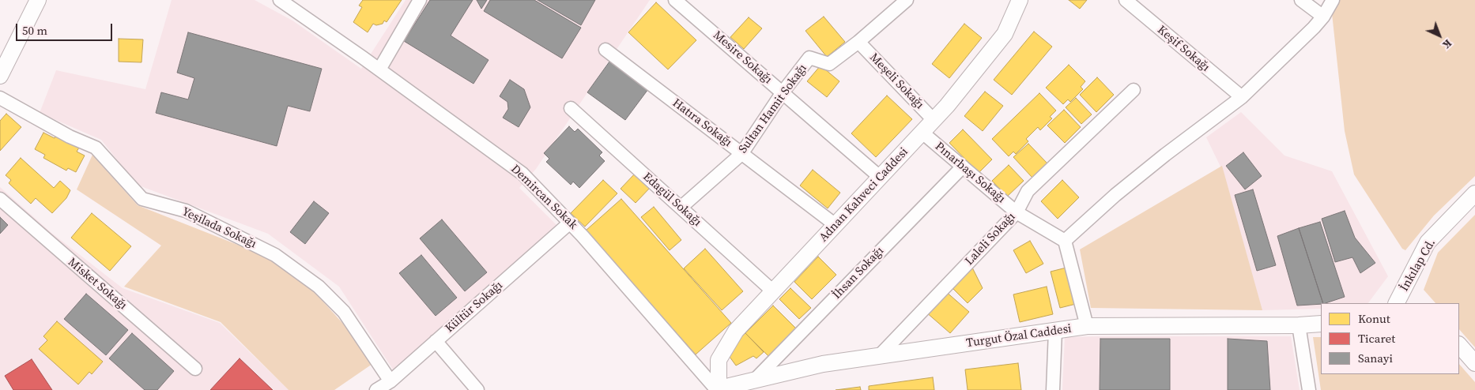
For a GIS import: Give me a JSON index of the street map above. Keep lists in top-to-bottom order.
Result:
{
  "streets": {
    "street": [
      "Keşif Sokağı",
      "Mesire Sokağı",
      "Meşeli Sokağı",
      "Sultan Hamit Sokağı",
      "Hatıra Sokağı",
      "Pınarbaşı Sokağı",
      "Adnan Kahveci Caddesi",
      "Demircan Sokak",
      "Edagül Sokağı",
      "Yeşilada Sokağı",
      "Laleli Sokağı",
      "İnkılap Cd.",
      "İhsan Sokağı",
      "Misket Sokağı",
      "Kültür Sokağı",
      "Turgut Özal Caddesi"
    ]
  },
  "crossings": [
    ["Mesire Sokağı", "Sultan Hamit Sokağı"],
    ["Mesire Sokağı", "Adnan Kahveci Caddesi"],
    ["Meşeli Sokağı", "Sultan Hamit Sokağı"],
    ["Meşeli Sokağı", "Adnan Kahveci Caddesi"],
    ["Sultan Hamit Sokağı", "Hatıra Sokağı"],
    ["Sultan Hamit Sokağı", "Edagül Sokağı"],
    ["Hatıra Sokağı", "Adnan Kahveci Caddesi"],
    ["Pınarbaşı Sokağı", "Adnan Kahveci Caddesi"],
    ["Pınarbaşı Sokağı", "Laleli Sokağı"],
    ["Pınarbaşı Sokağı", "İhsan Sokağı"],
    ["Adnan Kahveci Caddesi", "Demircan Sokak"],
    ["Adnan Kahveci Caddesi", "Edagül Sokağı"],
    ["Adnan Kahveci Caddesi", "Turgut Özal Caddesi"],
    ["Demircan Sokak", "Kültür Sokağı"],
    ["Demircan Sokak", "Turgut Özal Caddesi"],
    ["Yeşilada Sokağı", "Kültür Sokağı"],
    ["Laleli Sokağı", "Turgut Özal Caddesi"],
    ["İhsan Sokağı", "Turgut Özal Caddesi"]
  ],
  "legend": ["Konut", "Ticaret", "Sanayi"],
  "scale_bar": "50 m",
  "north": "bottom right"
}
